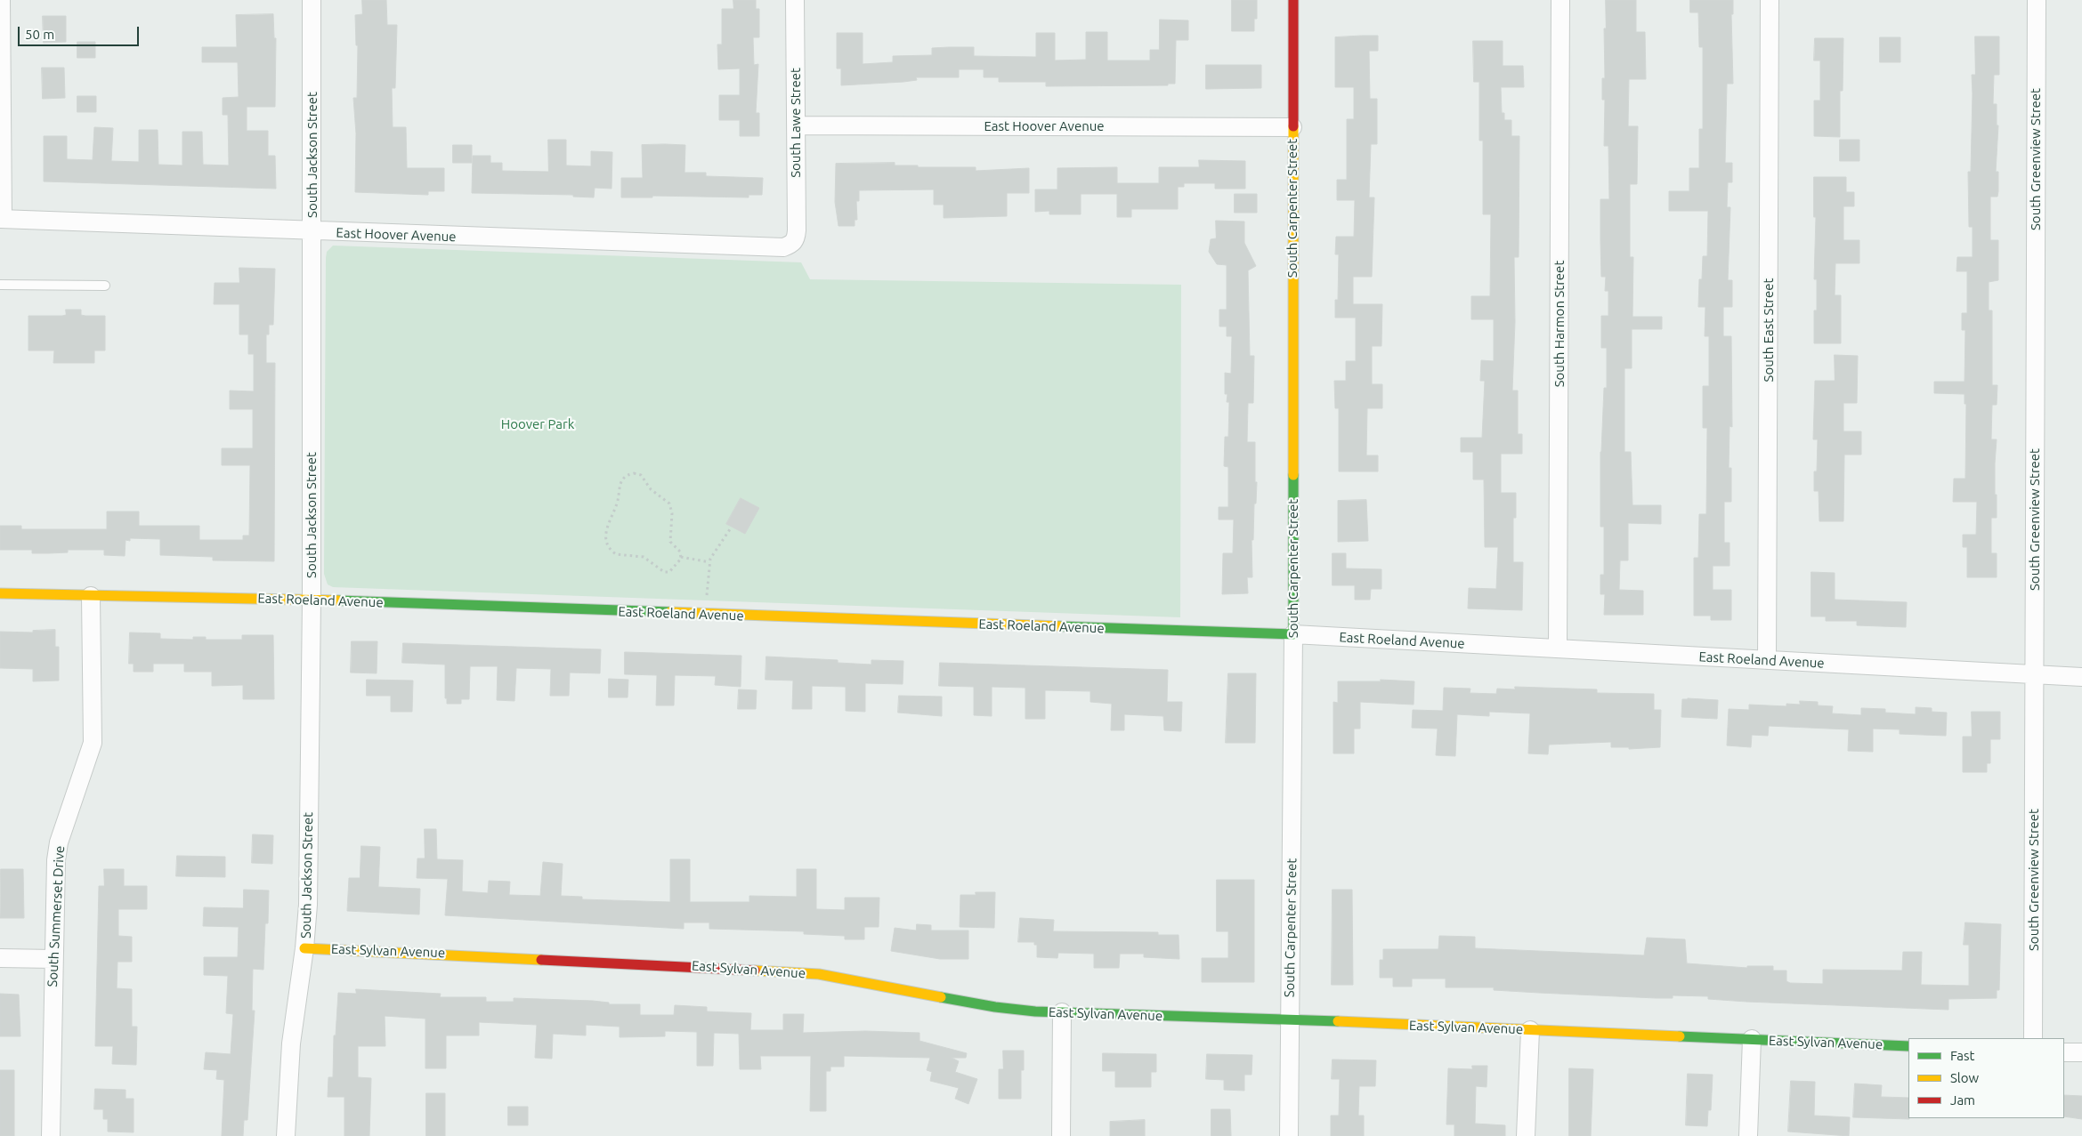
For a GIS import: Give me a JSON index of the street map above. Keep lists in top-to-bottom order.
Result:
{
  "streets": {
    "street": [
      "South Lawe Street",
      "East Hoover Avenue",
      "South Jackson Street",
      "South Greenview Street",
      "South Carpenter Street",
      "South Harmon Street",
      "South East Street",
      "East Roeland Avenue",
      "South Summerset Drive",
      "East Sylvan Avenue"
    ]
  },
  "crossings": [
    ["South Lawe Street", "East Hoover Avenue"],
    ["East Hoover Avenue", "South Jackson Street"],
    ["East Hoover Avenue", "South Carpenter Street"],
    ["South Jackson Street", "East Roeland Avenue"],
    ["South Jackson Street", "East Sylvan Avenue"],
    ["South Greenview Street", "East Roeland Avenue"],
    ["South Carpenter Street", "East Roeland Avenue"],
    ["South Carpenter Street", "East Sylvan Avenue"],
    ["South Harmon Street", "East Roeland Avenue"],
    ["South East Street", "East Roeland Avenue"],
    ["East Roeland Avenue", "South Summerset Drive"]
  ],
  "parks": ["Hoover Park"],
  "legend": ["Fast", "Slow", "Jam"],
  "scale_bar": "50 m"
}
